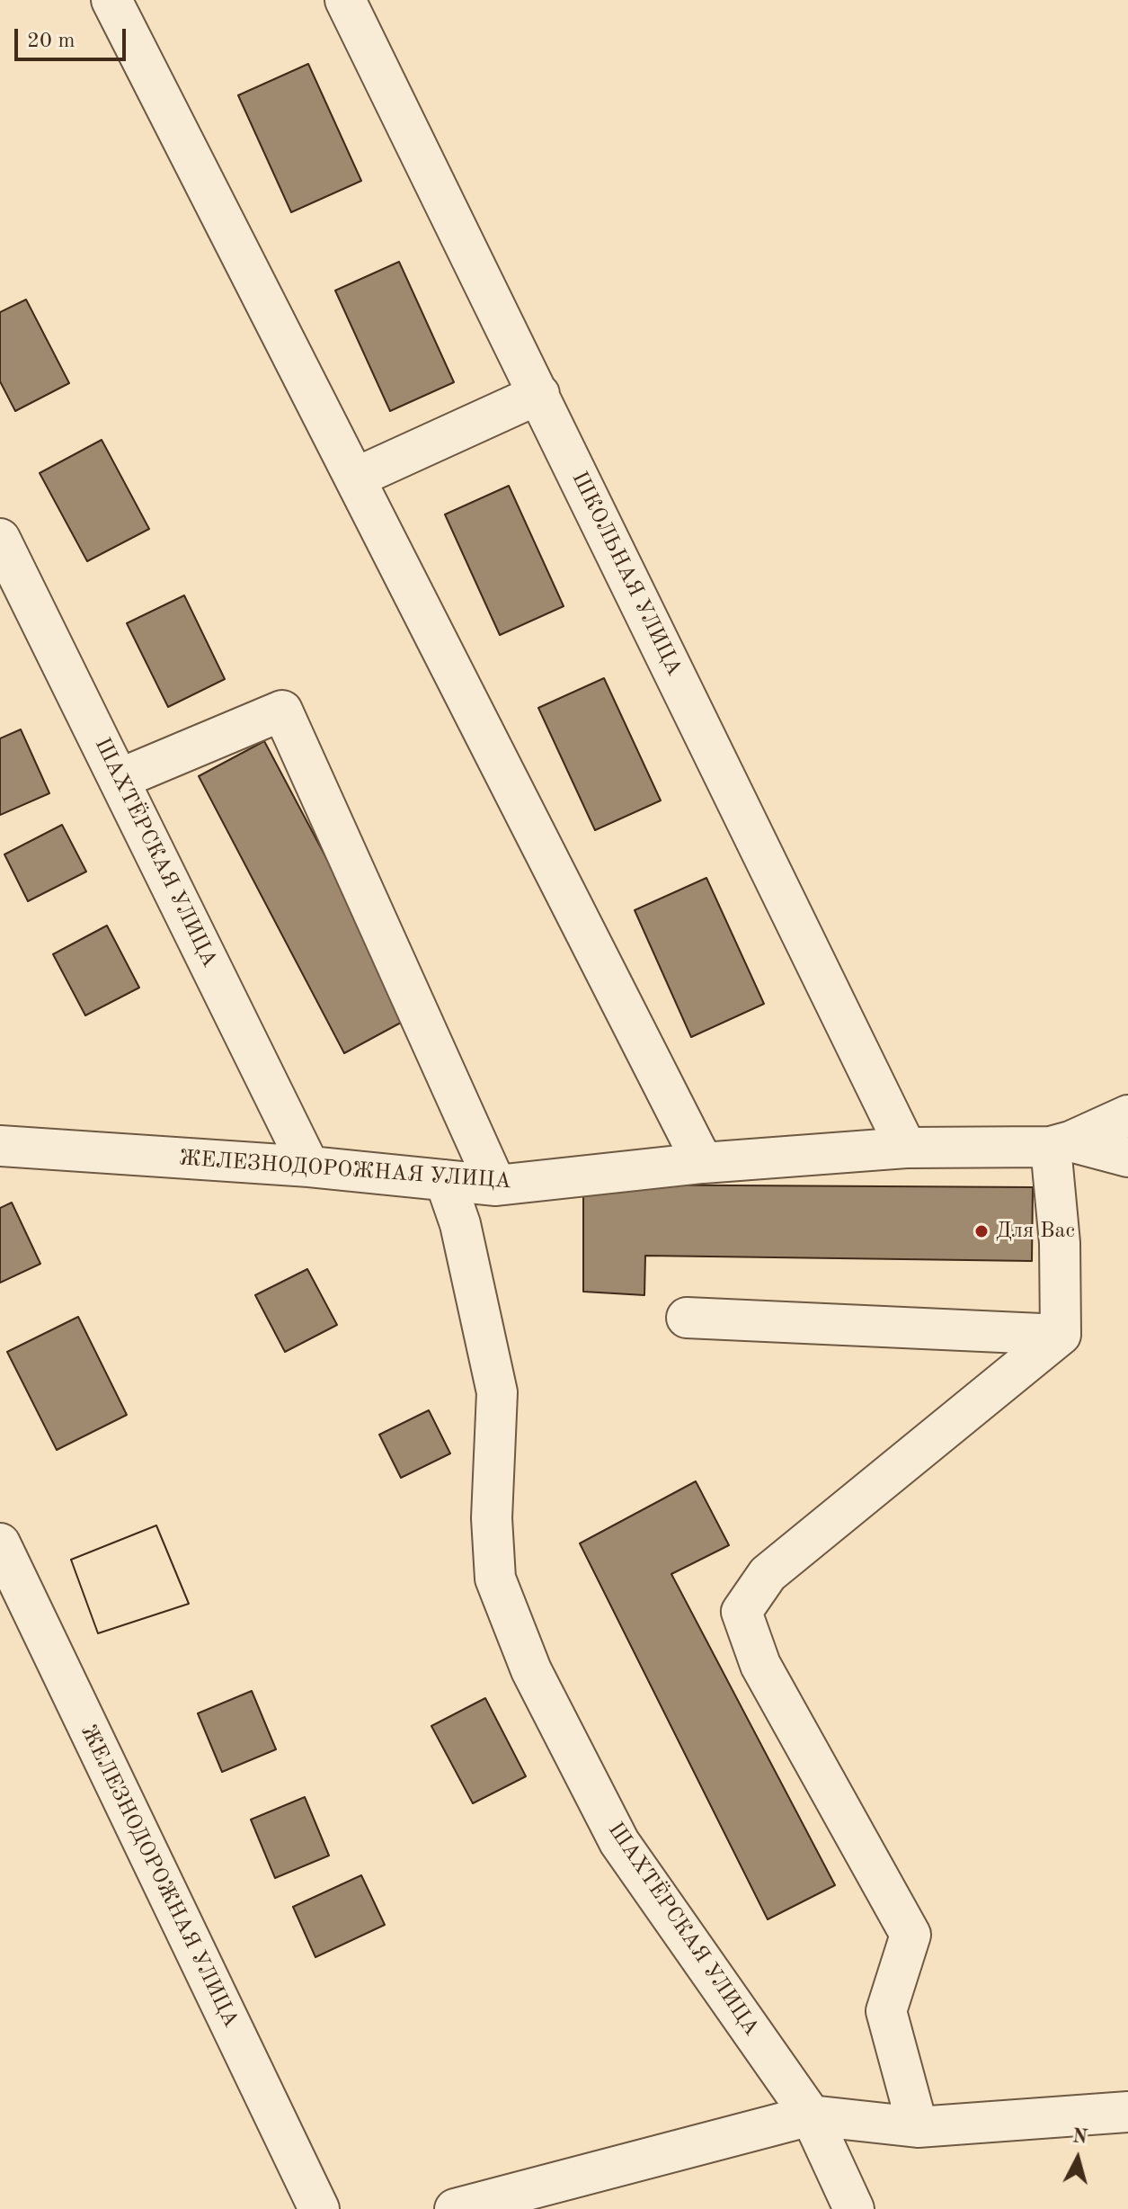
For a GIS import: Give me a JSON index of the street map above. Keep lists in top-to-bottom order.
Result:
{
  "streets": {
    "street": ["ШКОЛЬНАЯ УЛИЦА", "ШАХТЁРСКАЯ УЛИЦА", "ЖЕЛЕЗНОДОРОЖНАЯ УЛИЦА"]
  },
  "crossings": [
    ["ШКОЛЬНАЯ УЛИЦА", "ЖЕЛЕЗНОДОРОЖНАЯ УЛИЦА"],
    ["ШАХТЁРСКАЯ УЛИЦА", "ЖЕЛЕЗНОДОРОЖНАЯ УЛИЦА"]
  ],
  "places": ["Для Вас"],
  "scale_bar": "20 m",
  "north": "top"
}
